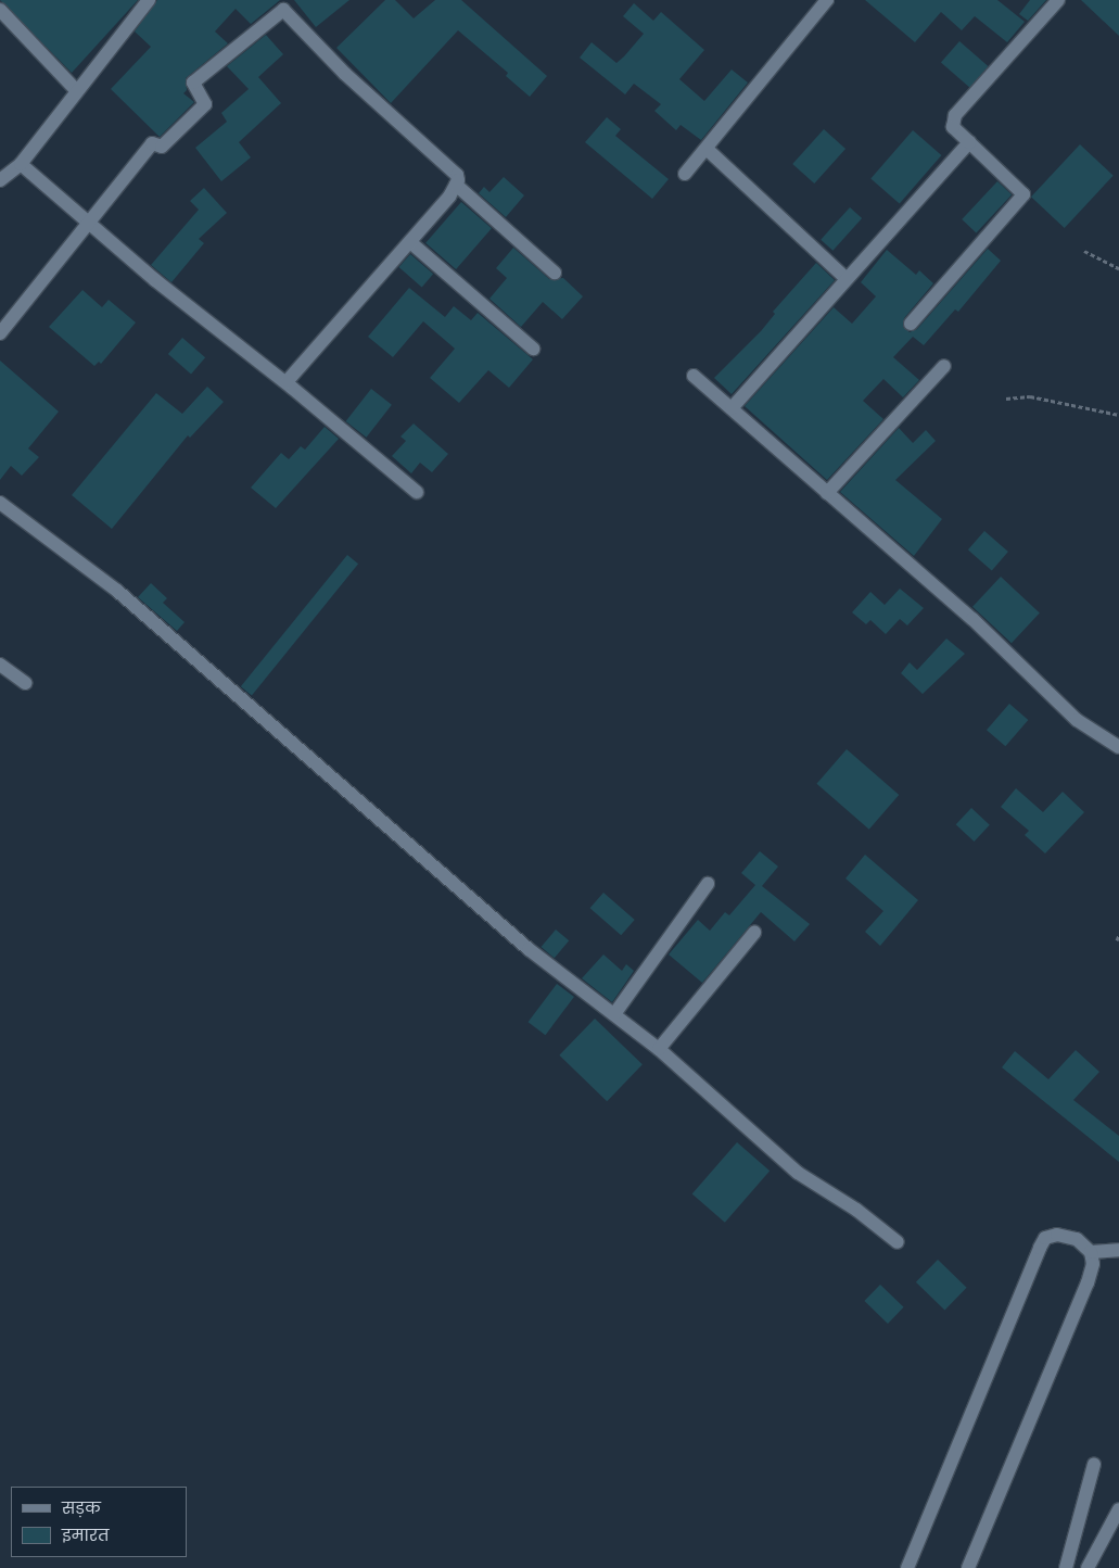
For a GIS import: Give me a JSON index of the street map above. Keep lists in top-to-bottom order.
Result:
{
  "legend": ["सड़क", "इमारत"]
}
